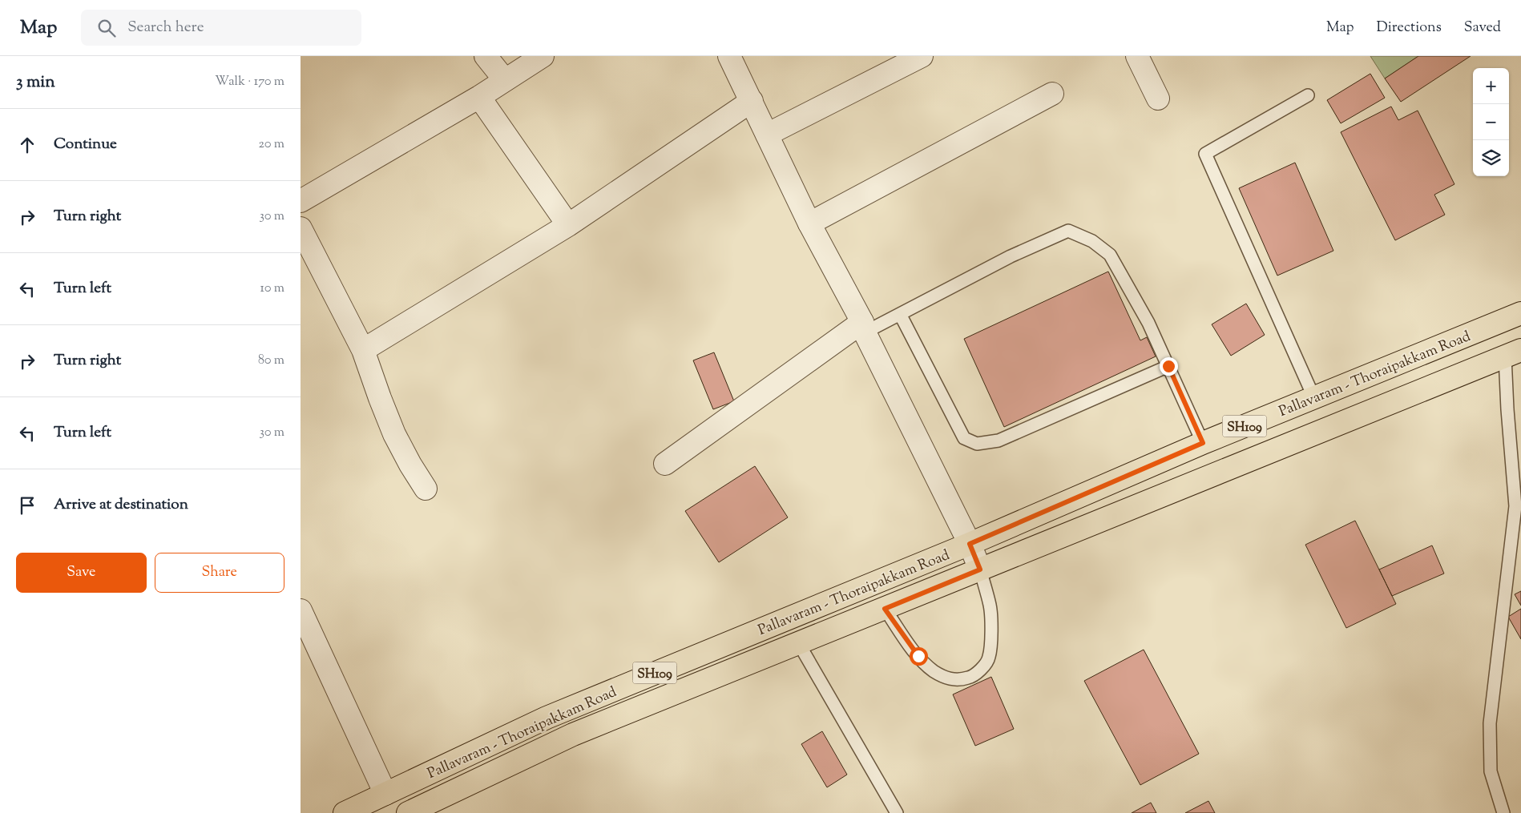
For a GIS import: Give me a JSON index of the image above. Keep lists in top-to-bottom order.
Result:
{
  "streets": {
    "main road": ["Pallavaram - Thoraipakkam Road", "SH109"]
  },
  "page": {
    "header": "Map",
    "search": "Search here",
    "nav": ["Map", "Directions", "Saved"],
    "heading": ["3 min", "Walk · 170 m"],
    "map_buttons": ["+", "−"],
    "list": [
      ["Continue", "20 m"],
      ["Turn right", "30 m"],
      ["Turn left", "10 m"],
      ["Turn right", "80 m"],
      ["Turn left", "30 m"],
      "Arrive at destination"
    ],
    "buttons": ["Save", "Share"]
  }
}
